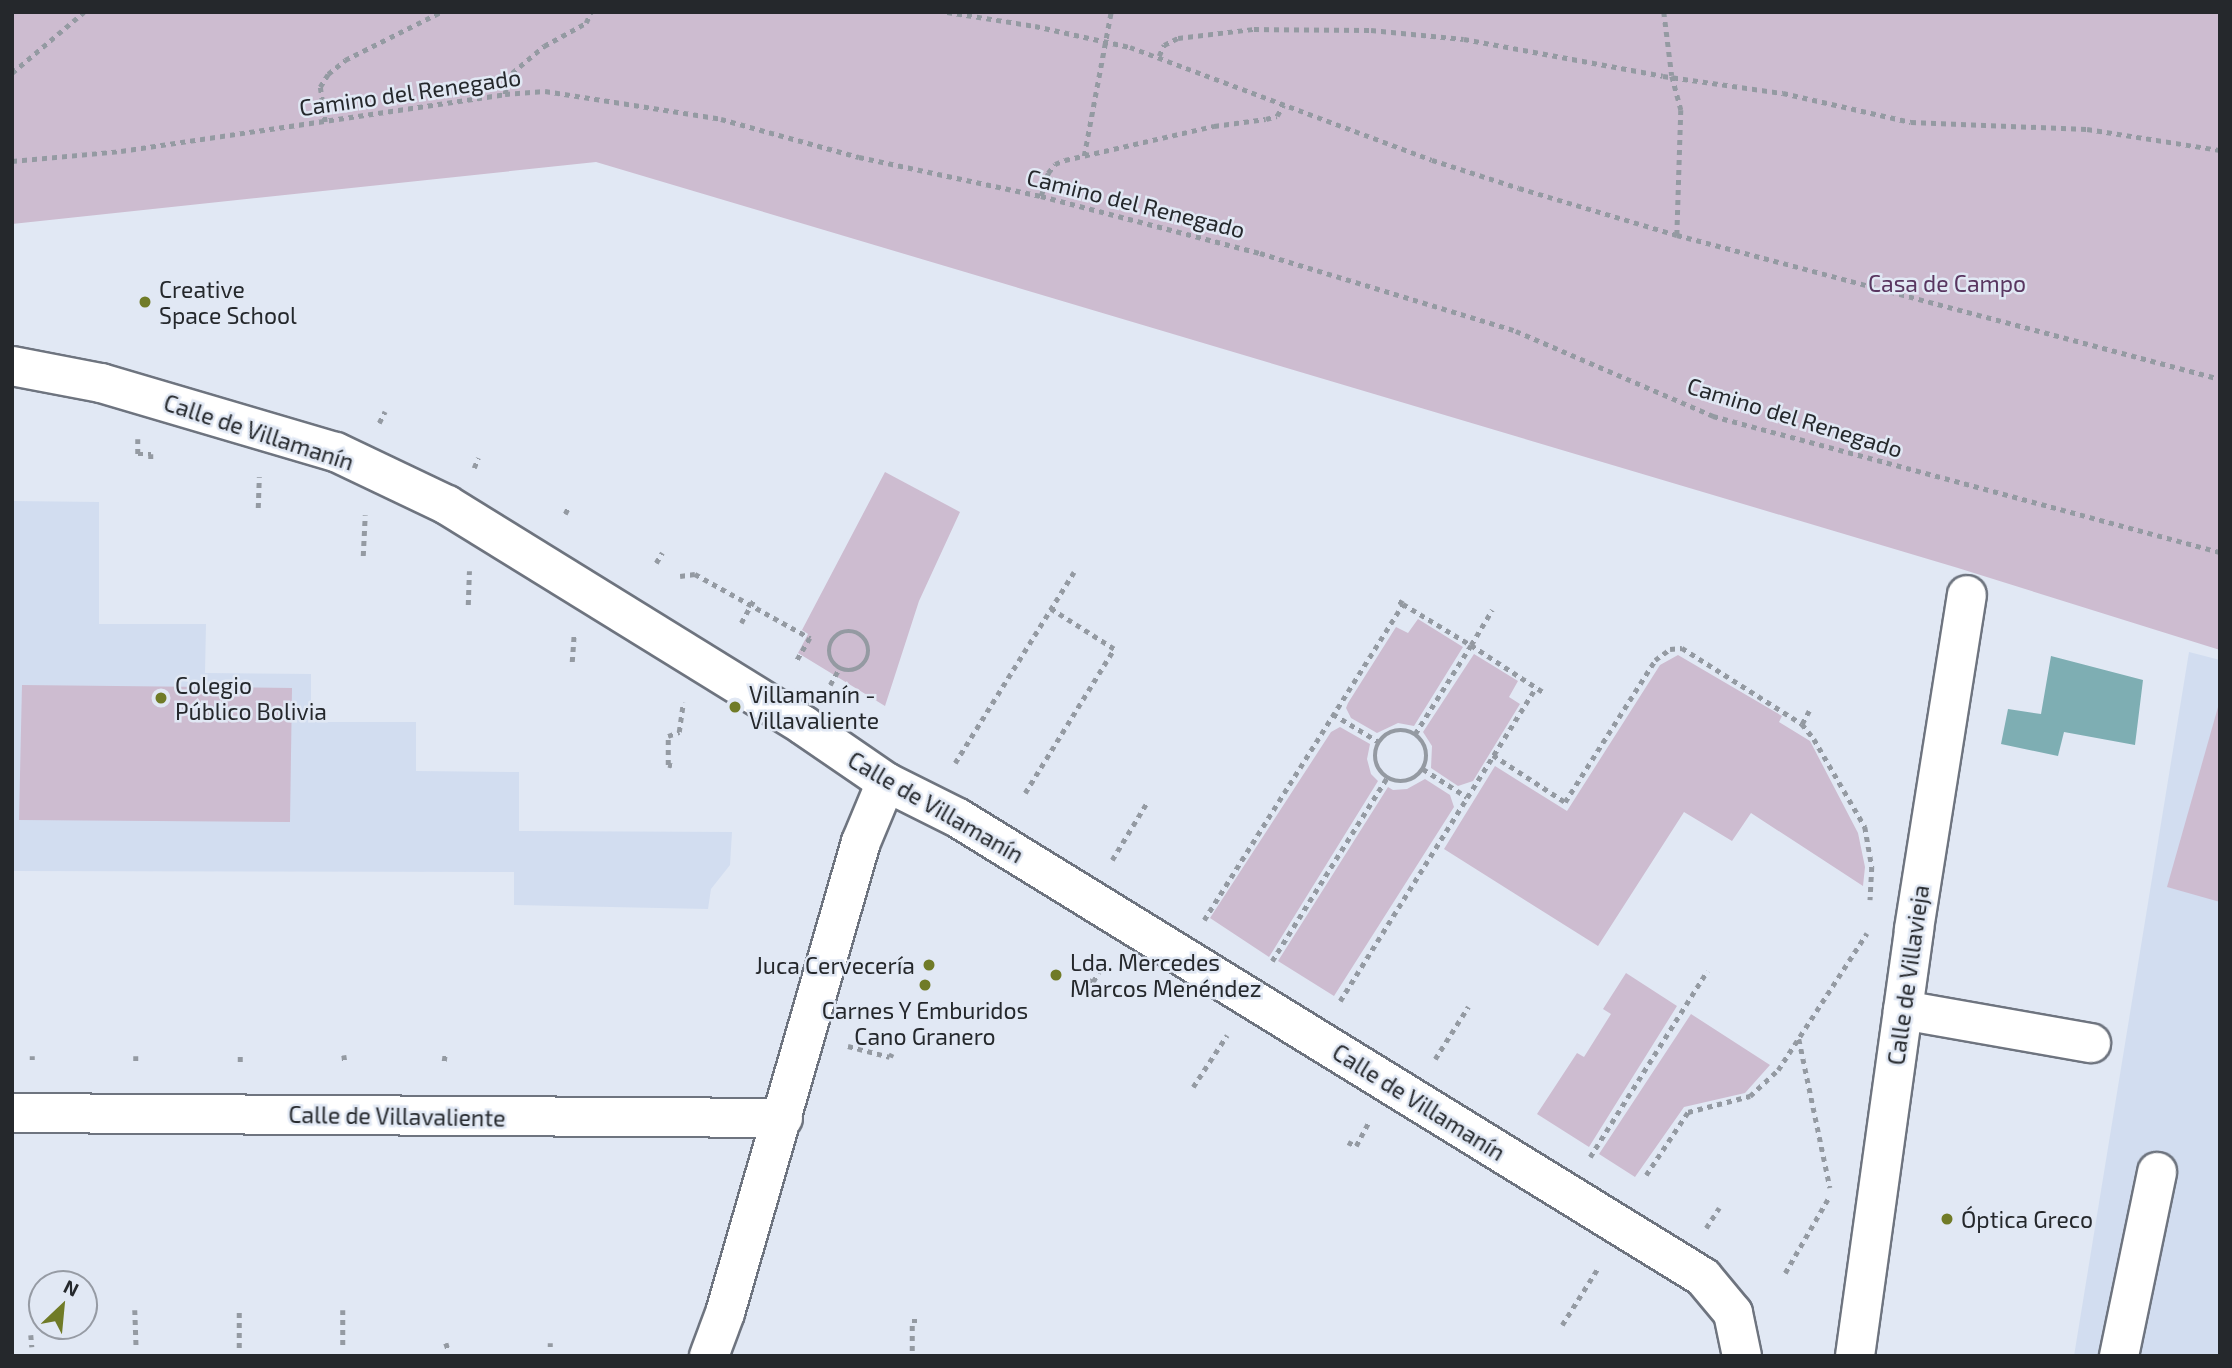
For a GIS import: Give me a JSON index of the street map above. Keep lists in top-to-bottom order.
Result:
{
  "streets": {
    "street": ["Calle de Villamanín", "Calle de Villavieja", "Calle de Villavaliente"],
    "path": ["Camino del Renegado"]
  },
  "parks": ["Casa de Campo"],
  "places": [
    "Creative Space School",
    "Colegio Público Bolivia",
    "Villamanín - Villavaliente",
    "Juca Cervecería",
    "Lda. Mercedes Marcos Menéndez",
    "Carnes Y Emburidos Cano Granero",
    "Óptica Greco"
  ],
  "north": "top right"
}
